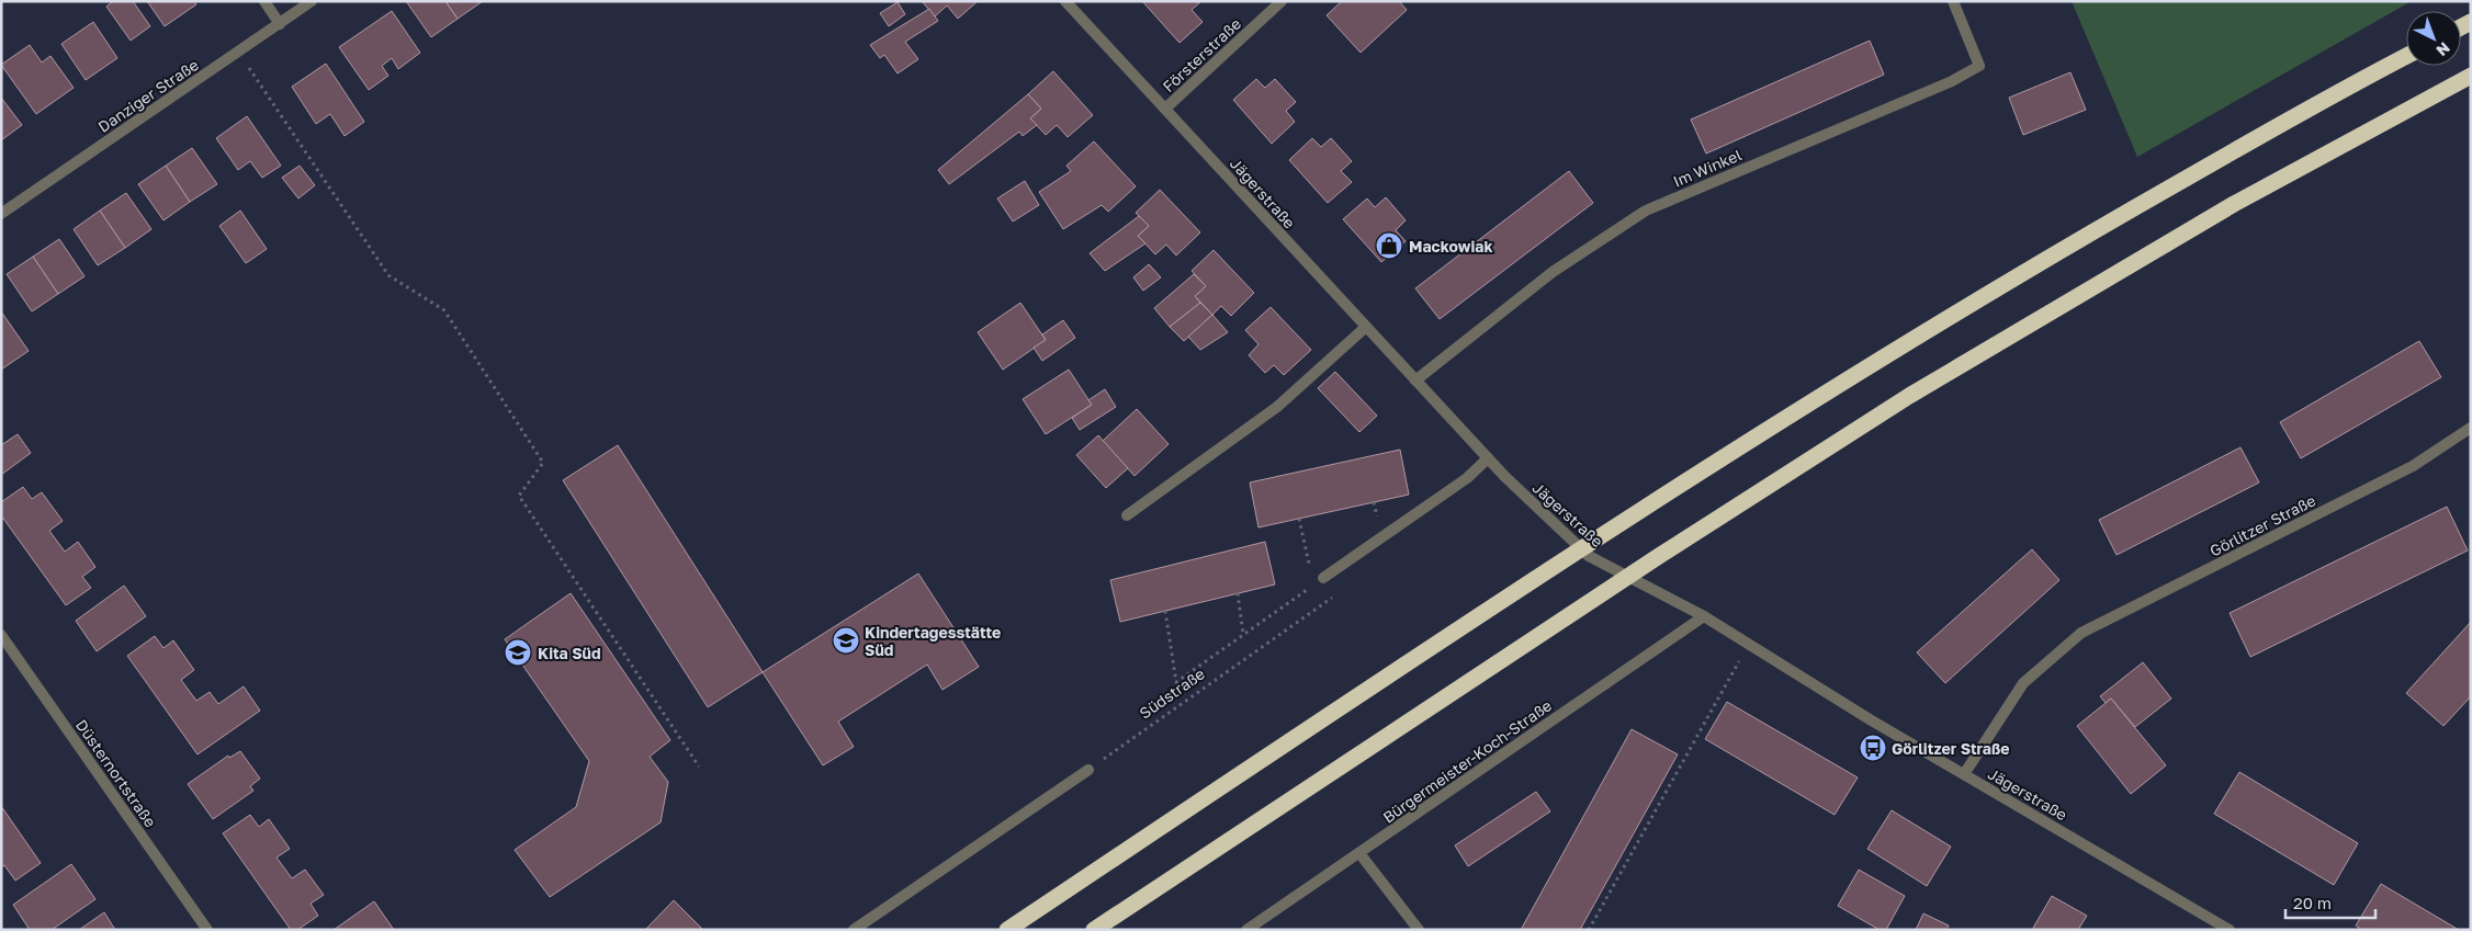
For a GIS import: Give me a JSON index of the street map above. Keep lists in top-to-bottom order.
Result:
{
  "streets": {
    "street": [
      "Försterstraße",
      "Danziger Straße",
      "Im Winkel",
      "Jägerstraße",
      "Görlitzer Straße",
      "Bürgermeister-Koch-Straße",
      "Düsternortstraße"
    ],
    "path": ["Südstraße"]
  },
  "crossings": [
    ["Försterstraße", "Jägerstraße"],
    ["Im Winkel", "Jägerstraße"],
    ["Jägerstraße", "Görlitzer Straße"],
    ["Jägerstraße", "Bürgermeister-Koch-Straße"]
  ],
  "places": {
    "shop": ["Mackowiak"],
    "school or university": ["Kindertagesstätte Süd", "Kita Süd"],
    "bus stop": ["Görlitzer Straße"]
  },
  "scale_bar": "20 m",
  "north": "bottom right"
}
